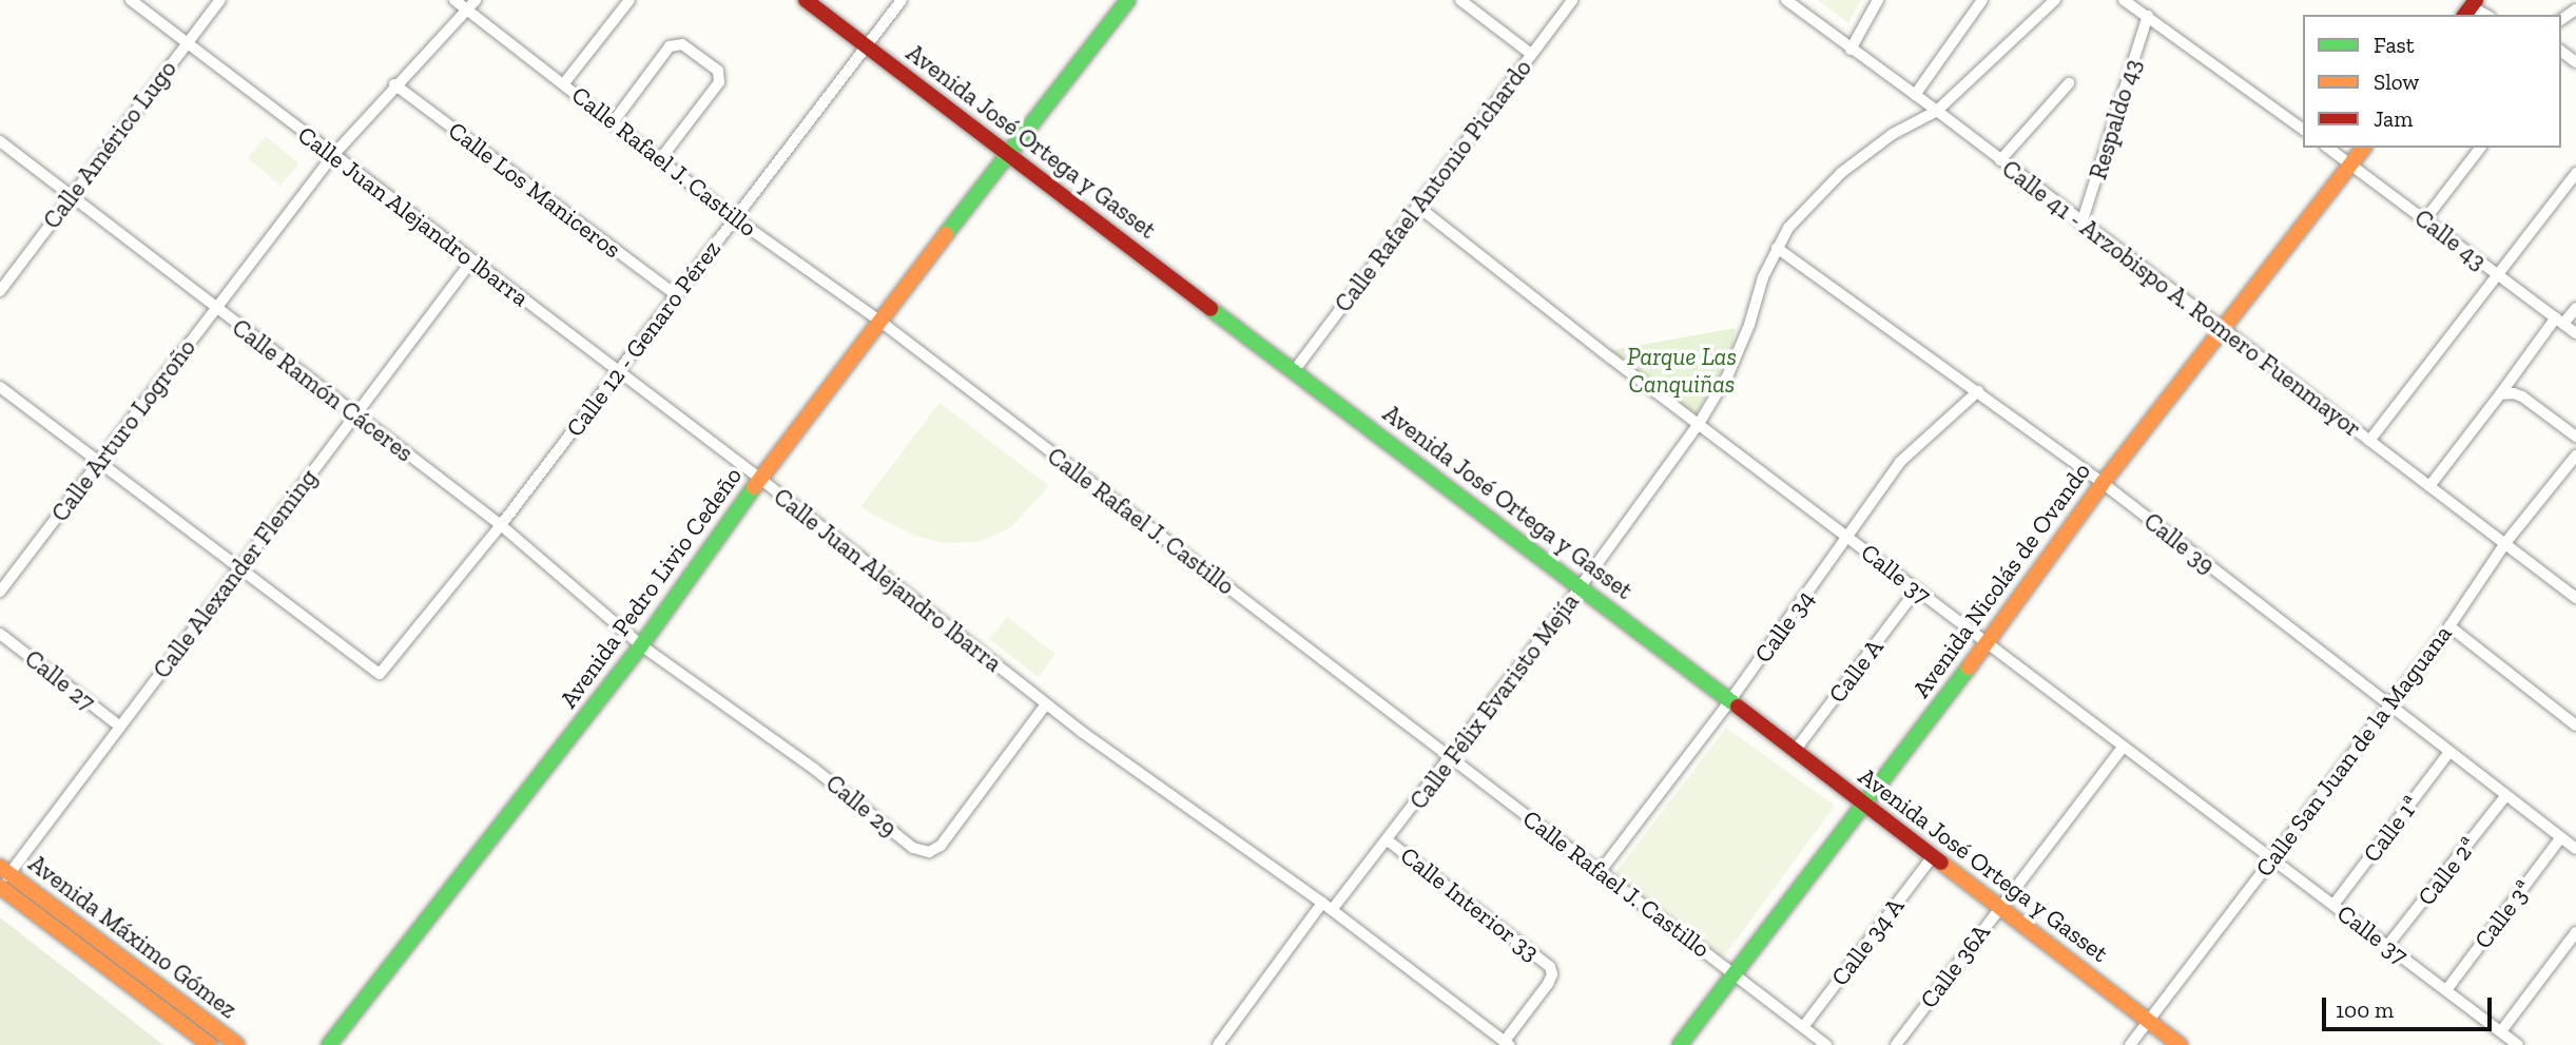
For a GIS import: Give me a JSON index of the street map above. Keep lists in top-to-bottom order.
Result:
{
  "streets": {
    "main road": [
      "Avenida José Ortega y Gasset",
      "Avenida Nicolás de Ovando",
      "Avenida Pedro Livio Cedeño",
      "Avenida Máximo Gómez"
    ],
    "street": [
      "Respaldo 43",
      "Calle Américo Lugo",
      "Calle Rafael J. Castillo",
      "Calle Rafael Antonio Pichardo",
      "Calle Los Maniceros",
      "Calle Juan Alejandro lbarra",
      "Calle 43",
      "Calle 41 - Arzobispo A. Romero Fuenmayor",
      "Calle 12 - Genaro Pérez",
      "Calle Ramón Cáceres",
      "Calle Arturo Logroño",
      "Calle 39",
      "Calle Alexander Fleming",
      "Calle 37",
      "Calle 34",
      "Calle A",
      "Calle 27",
      "Calle Félix Evaristo Mejía",
      "Calle San Juan de la Maguana",
      "Calle 29",
      "Calle 1ª",
      "Calle 2ª",
      "Calle Interior 33",
      "Calle 3ª",
      "Calle 34 A",
      "Calle 36A"
    ]
  },
  "crossings": [
    ["Respaldo 43", "Calle 41 - Arzobispo A. Romero Fuenmayor"],
    ["Avenida José Ortega y Gasset", "Calle Rafael Antonio Pichardo"],
    ["Avenida José Ortega y Gasset", "Calle 12 - Genaro Pérez"],
    ["Avenida José Ortega y Gasset", "Avenida Nicolás de Ovando"],
    ["Avenida José Ortega y Gasset", "Avenida Pedro Livio Cedeño"],
    ["Avenida José Ortega y Gasset", "Calle 34"],
    ["Avenida José Ortega y Gasset", "Calle A"],
    ["Avenida José Ortega y Gasset", "Calle Félix Evaristo Mejía"],
    ["Avenida José Ortega y Gasset", "Calle San Juan de la Maguana"],
    ["Avenida José Ortega y Gasset", "Calle 34 A"],
    ["Avenida José Ortega y Gasset", "Calle 36A"],
    ["Calle Américo Lugo", "Calle Juan Alejandro lbarra"],
    ["Calle Américo Lugo", "Calle Ramón Cáceres"],
    ["Calle Rafael J. Castillo", "Calle 12 - Genaro Pérez"],
    ["Calle Rafael J. Castillo", "Calle Arturo Logroño"],
    ["Calle Rafael J. Castillo", "Avenida Nicolás de Ovando"],
    ["Calle Rafael J. Castillo", "Avenida Pedro Livio Cedeño"],
    ["Calle Rafael J. Castillo", "Calle 34"],
    ["Calle Rafael J. Castillo", "Calle Félix Evaristo Mejía"],
    ["Calle Rafael J. Castillo", "Calle 34 A"],
    ["Calle Rafael Antonio Pichardo", "Calle 37"],
    ["Calle Los Maniceros", "Calle 12 - Genaro Pérez"],
    ["Calle Los Maniceros", "Calle Arturo Logroño"],
    ["Calle Juan Alejandro lbarra", "Calle 12 - Genaro Pérez"],
    ["Calle Juan Alejandro lbarra", "Calle Arturo Logroño"],
    ["Calle Juan Alejandro lbarra", "Calle Alexander Fleming"],
    ["Calle Juan Alejandro lbarra", "Avenida Pedro Livio Cedeño"],
    ["Calle Juan Alejandro lbarra", "Calle Félix Evaristo Mejía"],
    ["Calle Juan Alejandro lbarra", "Calle 29"],
    ["Calle Juan Alejandro lbarra", "Calle Interior 33"],
    ["Calle 43", "Avenida Nicolás de Ovando"],
    ["Calle 41 - Arzobispo A. Romero Fuenmayor", "Avenida Nicolás de Ovando"],
    ["Calle 41 - Arzobispo A. Romero Fuenmayor", "Calle Félix Evaristo Mejía"],
    ["Calle 41 - Arzobispo A. Romero Fuenmayor", "Calle San Juan de la Maguana"],
    ["Calle 12 - Genaro Pérez", "Calle Ramón Cáceres"],
    ["Calle 12 - Genaro Pérez", "Calle Alexander Fleming"],
    ["Calle Ramón Cáceres", "Calle Arturo Logroño"],
    ["Calle Ramón Cáceres", "Calle Alexander Fleming"],
    ["Calle Ramón Cáceres", "Avenida Pedro Livio Cedeño"],
    ["Calle Ramón Cáceres", "Calle 29"],
    ["Calle 39", "Avenida Nicolás de Ovando"],
    ["Calle 39", "Calle 34"],
    ["Calle 39", "Calle Félix Evaristo Mejía"],
    ["Calle 39", "Calle San Juan de la Maguana"],
    ["Calle 39", "Calle 1ª"],
    ["Calle 39", "Calle 2ª"],
    ["Calle 39", "Calle 3ª"],
    ["Calle Alexander Fleming", "Calle 27"],
    ["Calle Alexander Fleming", "Avenida Máximo Gómez"],
    ["Calle 37", "Avenida Nicolás de Ovando"],
    ["Calle 37", "Calle 34"],
    ["Calle 37", "Calle A"],
    ["Calle 37", "Calle Félix Evaristo Mejía"],
    ["Calle 37", "Calle San Juan de la Maguana"],
    ["Calle 37", "Calle 1ª"],
    ["Calle 37", "Calle 2ª"],
    ["Calle 37", "Calle 3ª"],
    ["Calle 37", "Calle 36A"],
    ["Avenida Pedro Livio Cedeño", "Calle 29"],
    ["Calle Félix Evaristo Mejía", "Calle Interior 33"]
  ],
  "parks": ["Parque Las Canquiñas"],
  "legend": ["Fast", "Slow", "Jam"],
  "scale_bar": "100 m"
}
